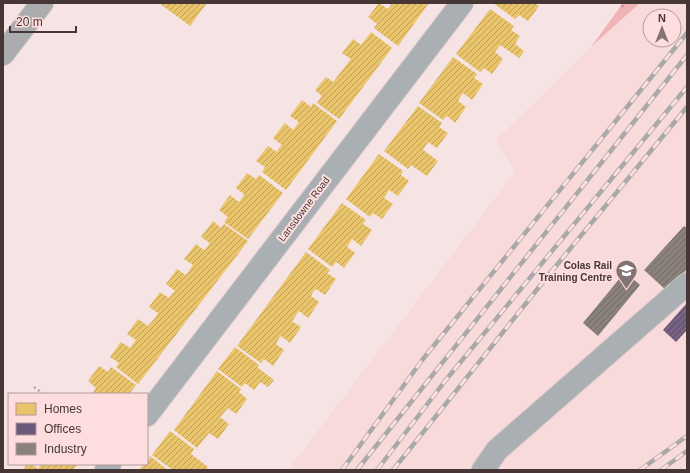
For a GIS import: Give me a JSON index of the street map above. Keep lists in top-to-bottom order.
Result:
{
  "streets": {
    "street": ["Lansdowne Road"]
  },
  "places": {
    "school or university": ["Colas Rail Training Centre"]
  },
  "legend": ["Homes", "Offices", "Industry"],
  "scale_bar": "20 m",
  "north": "top"
}
